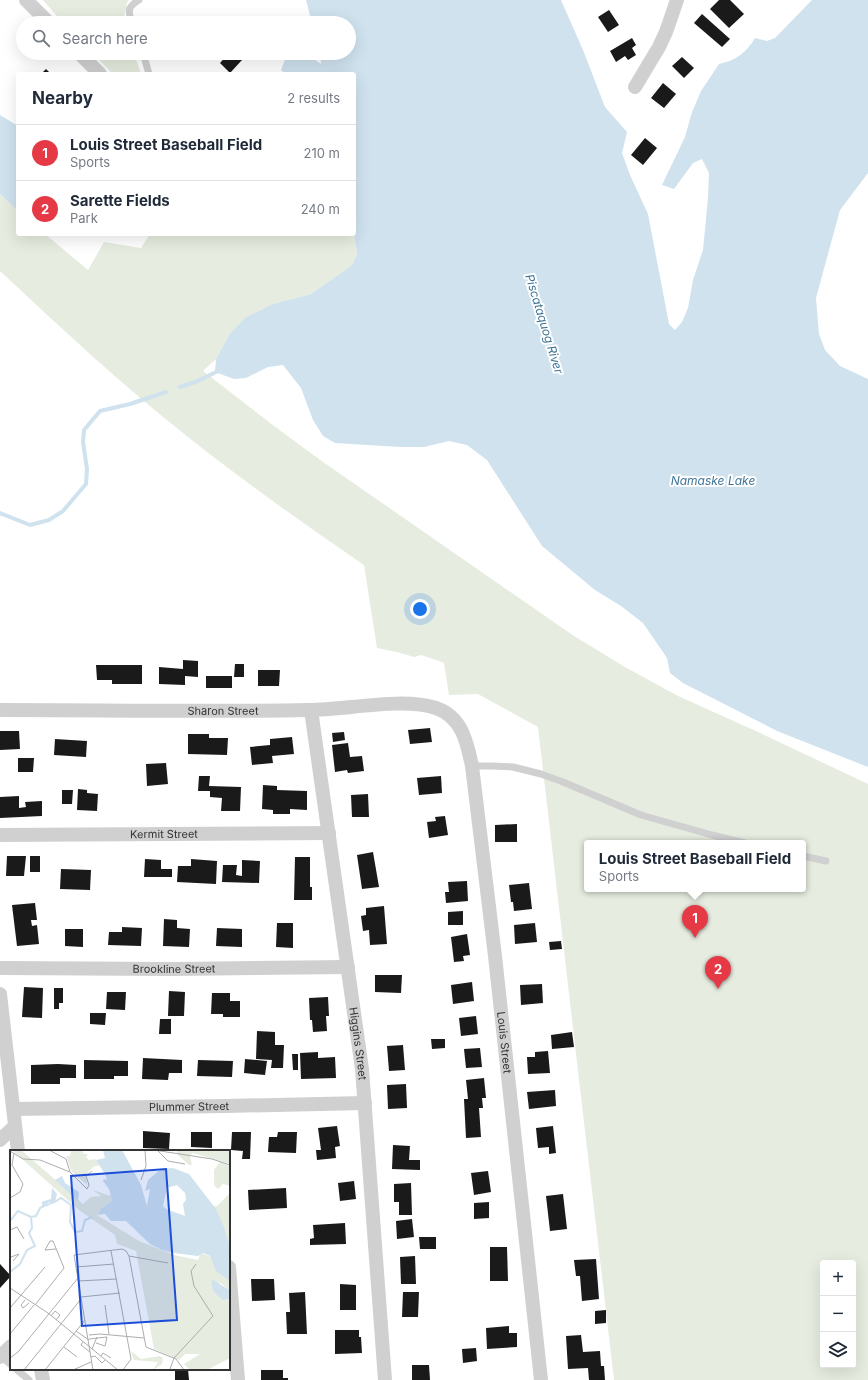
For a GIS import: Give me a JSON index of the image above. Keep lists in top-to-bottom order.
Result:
{
  "streets": {
    "street": [
      "Sharon Street",
      "Kermit Street",
      "Brookline Street",
      "Louis Street",
      "Higgins Street",
      "Plummer Street"
    ]
  },
  "crossings": [
    ["Sharon Street", "Louis Street"],
    ["Sharon Street", "Higgins Street"],
    ["Kermit Street", "Higgins Street"],
    ["Brookline Street", "Higgins Street"],
    ["Higgins Street", "Plummer Street"]
  ],
  "water": ["Piscataquog River", "Namaske Lake"],
  "page": {
    "search": "Search here",
    "heading": ["Nearby", "2 results"],
    "list": [
      {
        "mark": "1",
        "name": "Louis Street Baseball Field",
        "note": "Sports",
        "value": "210 m"
      },
      {
        "mark": "2",
        "name": "Sarette Fields",
        "note": "Park",
        "value": "240 m"
      }
    ],
    "popup": ["Louis Street Baseball Field", "Sports"],
    "pins": ["1", "2"],
    "map_buttons": ["+", "−"]
  }
}
